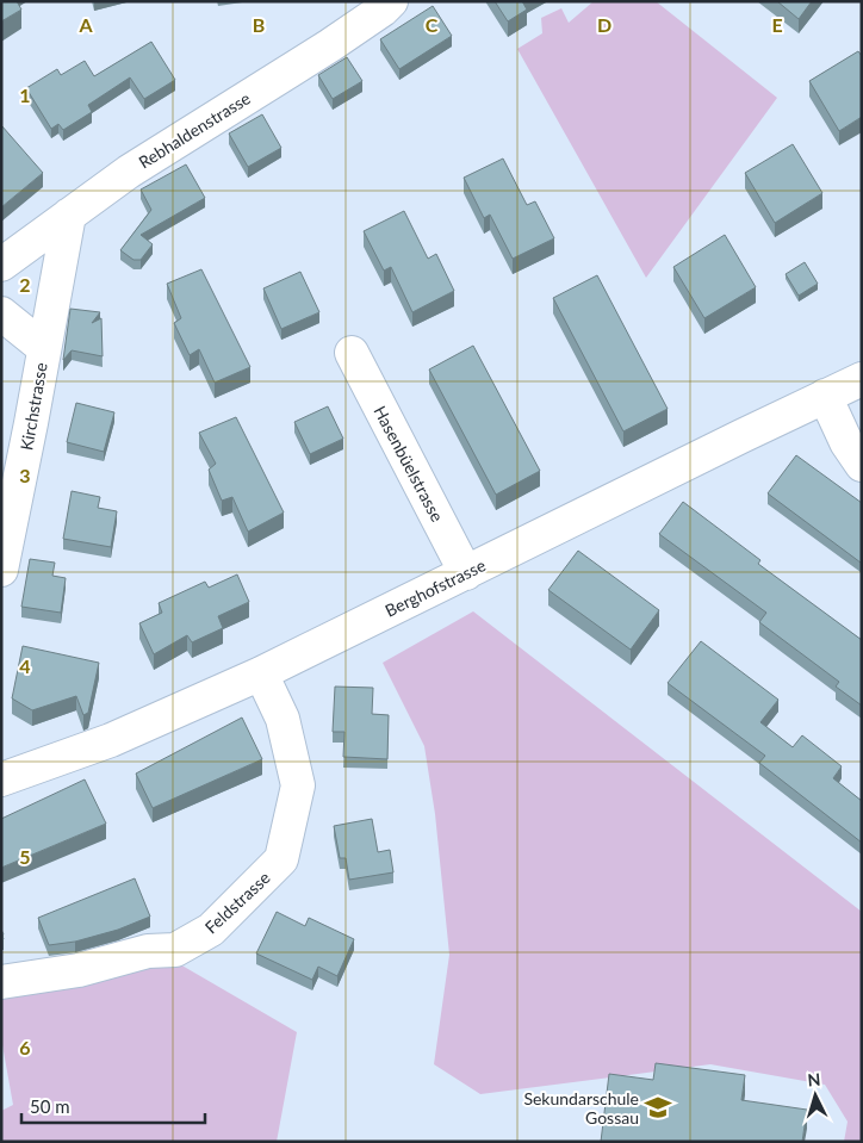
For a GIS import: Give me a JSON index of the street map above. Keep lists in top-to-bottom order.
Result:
{
  "streets": {
    "street": [
      "Rebhaldenstrasse",
      "Kirchstrasse",
      "Hasenbüelstrasse",
      "Berghofstrasse",
      "Feldstrasse"
    ]
  },
  "crossings": [
    ["Rebhaldenstrasse", "Kirchstrasse"],
    ["Hasenbüelstrasse", "Berghofstrasse"],
    ["Berghofstrasse", "Feldstrasse"]
  ],
  "places": {
    "school or university": ["Sekundarschule Gossau"]
  },
  "scale_bar": "50 m",
  "north": "top",
  "grid": {
    "columns": [
      "A",
      "B",
      "C",
      "D",
      "E"
    ],
    "rows": [
      "1",
      "2",
      "3",
      "4",
      "5",
      "6"
    ]
  }
}
